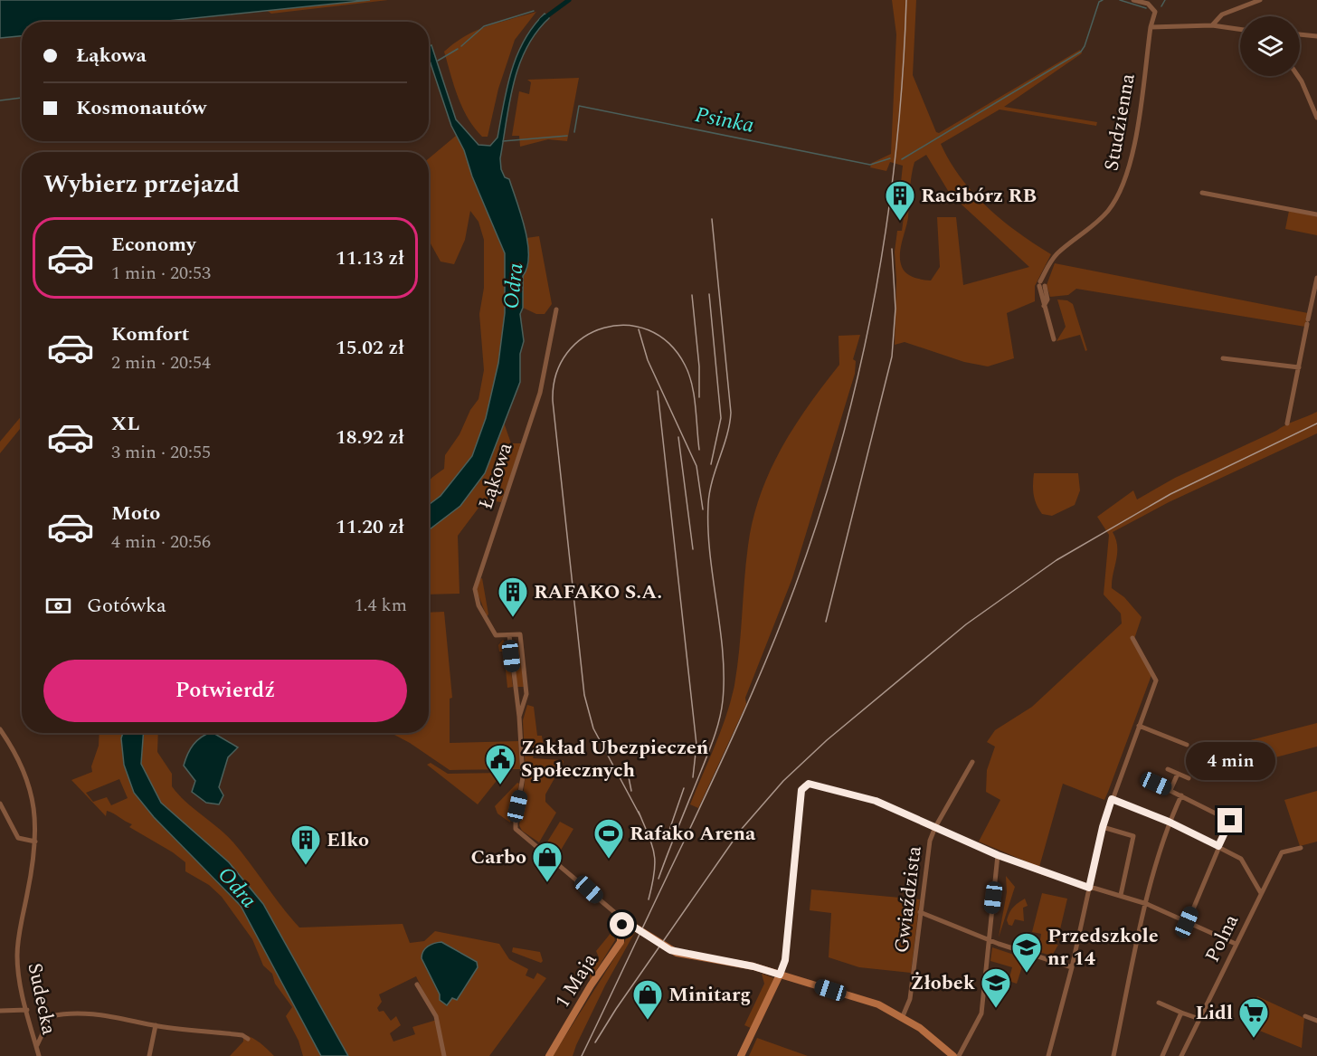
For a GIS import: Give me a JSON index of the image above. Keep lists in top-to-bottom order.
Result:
{
  "streets": {
    "street": [
      "Studzienna",
      "Łąkowa",
      "Gwiaździsta",
      "Polna",
      "1 Maja",
      "Sudecka"
    ]
  },
  "crossings": [
    ["Łąkowa", "Gwiaździsta"],
    ["Łąkowa", "1 Maja"]
  ],
  "water": ["Psinka", "Odra"],
  "places": {
    "building": ["Racibórz RB", "RAFAKO S.A.", "Elko"],
    "public building": ["Zakład Ubezpieczeń Społecznych"],
    "sports": ["Rafako Arena"],
    "shop": ["Carbo", "Minitarg"],
    "school or university": ["Przedszkole nr 14", "Żłobek"],
    "supermarket": ["Lidl"]
  },
  "page": {
    "banner": ["Łąkowa", "Kosmonautów"],
    "heading": "Wybierz przejazd",
    "list": [
      {
        "name": "Economy",
        "note": "1 min · 20:53",
        "value": "11.13 zł"
      },
      {
        "name": "Komfort",
        "note": "2 min · 20:54",
        "value": "15.02 zł"
      },
      {
        "name": "XL",
        "note": "3 min · 20:55",
        "value": "18.92 zł"
      },
      {
        "name": "Moto",
        "note": "4 min · 20:56",
        "value": "11.20 zł"
      }
    ],
    "pay": ["Gotówka", "1.4 km"],
    "buttons": "Potwierdź",
    "bubble": "4 min"
  }
}
